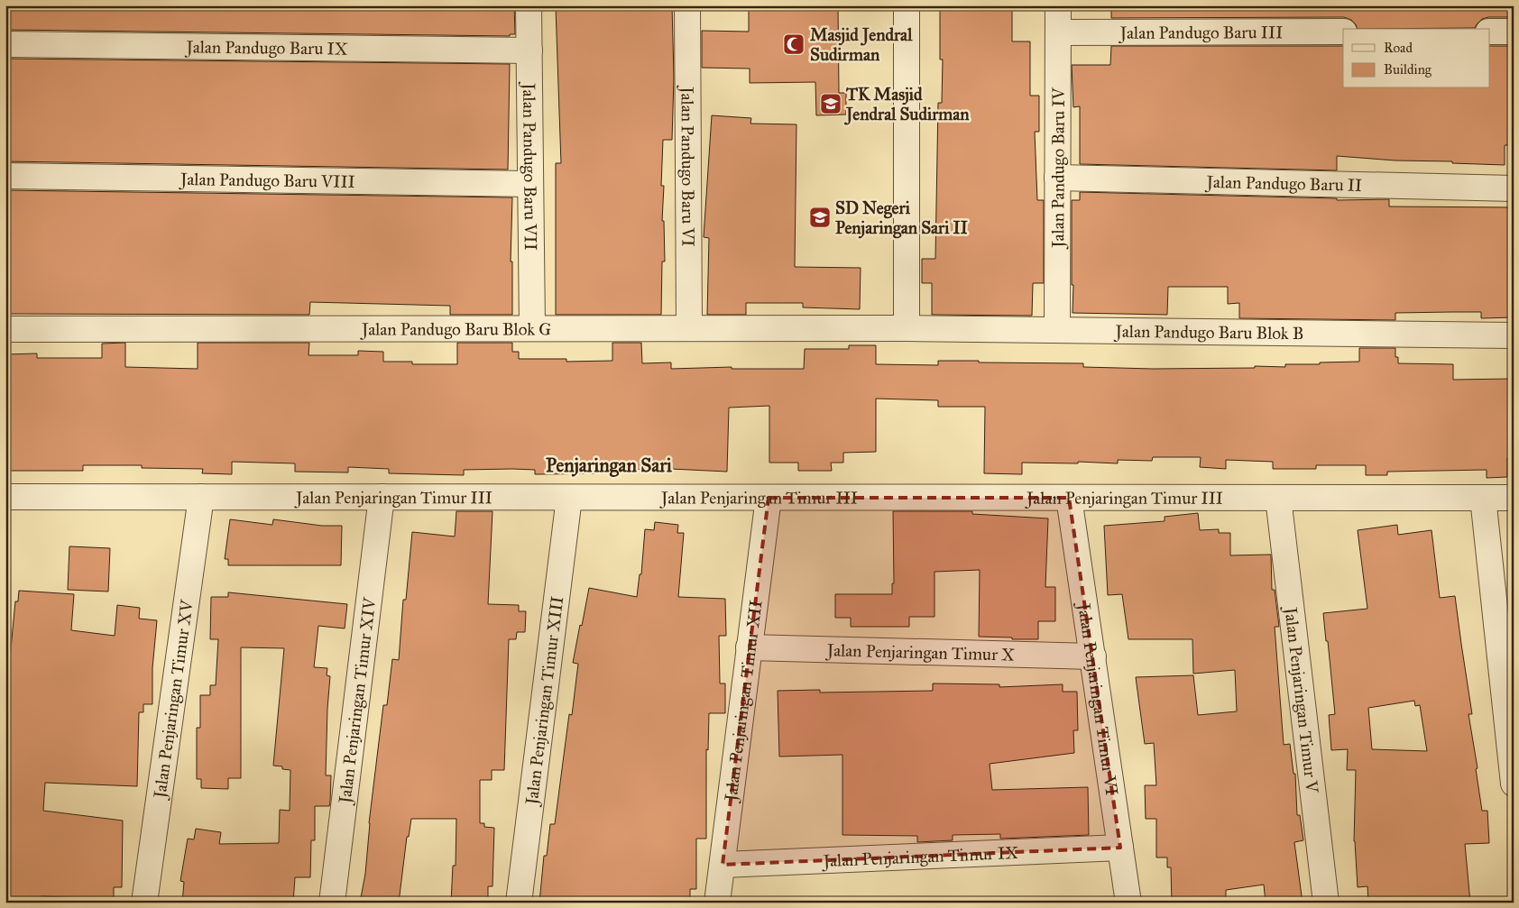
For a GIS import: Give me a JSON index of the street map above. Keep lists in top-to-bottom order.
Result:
{
  "streets": {
    "street": [
      "Jalan Pandugo Baru III",
      "Jalan Pandugo Baru IX",
      "Jalan Pandugo Baru VII",
      "Jalan Pandugo Baru VI",
      "Jalan Pandugo Baru IV",
      "Jalan Pandugo Baru VIII",
      "Jalan Pandugo Baru II",
      "Jalan Pandugo Baru Blok G",
      "Jalan Pandugo Baru Blok B",
      "Jalan Penjaringan Timur III",
      "Jalan Penjaringan Timur X",
      "Jalan Penjaringan Timur XV",
      "Jalan Penjaringan Timur XIV",
      "Jalan Penjaringan Timur XIII",
      "Jalan Penjaringan Timur XII",
      "Jalan Penjaringan Timur VI",
      "Jalan Penjaringan Timur V",
      "Jalan Penjaringan Timur IX"
    ]
  },
  "crossings": [
    ["Jalan Pandugo Baru III", "Jalan Pandugo Baru IV"],
    ["Jalan Pandugo Baru IX", "Jalan Pandugo Baru VII"],
    ["Jalan Pandugo Baru VII", "Jalan Pandugo Baru VIII"],
    ["Jalan Pandugo Baru VII", "Jalan Pandugo Baru Blok G"],
    ["Jalan Pandugo Baru VI", "Jalan Pandugo Baru Blok G"],
    ["Jalan Pandugo Baru IV", "Jalan Pandugo Baru II"],
    ["Jalan Pandugo Baru IV", "Jalan Pandugo Baru Blok B"],
    ["Jalan Pandugo Baru Blok G", "Jalan Pandugo Baru Blok B"],
    ["Jalan Penjaringan Timur III", "Jalan Penjaringan Timur XV"],
    ["Jalan Penjaringan Timur III", "Jalan Penjaringan Timur XIV"],
    ["Jalan Penjaringan Timur III", "Jalan Penjaringan Timur XIII"],
    ["Jalan Penjaringan Timur III", "Jalan Penjaringan Timur XII"],
    ["Jalan Penjaringan Timur III", "Jalan Penjaringan Timur VI"],
    ["Jalan Penjaringan Timur III", "Jalan Penjaringan Timur V"],
    ["Jalan Penjaringan Timur X", "Jalan Penjaringan Timur XII"],
    ["Jalan Penjaringan Timur X", "Jalan Penjaringan Timur VI"],
    ["Jalan Penjaringan Timur XII", "Jalan Penjaringan Timur IX"],
    ["Jalan Penjaringan Timur VI", "Jalan Penjaringan Timur IX"]
  ],
  "districts": ["Penjaringan Sari"],
  "places": {
    "mosque": ["Masjid Jendral Sudirman"],
    "school or university": ["TK Masjid Jendral Sudirman", "SD Negeri Penjaringan Sari II"]
  },
  "legend": ["Road", "Building"]
}
